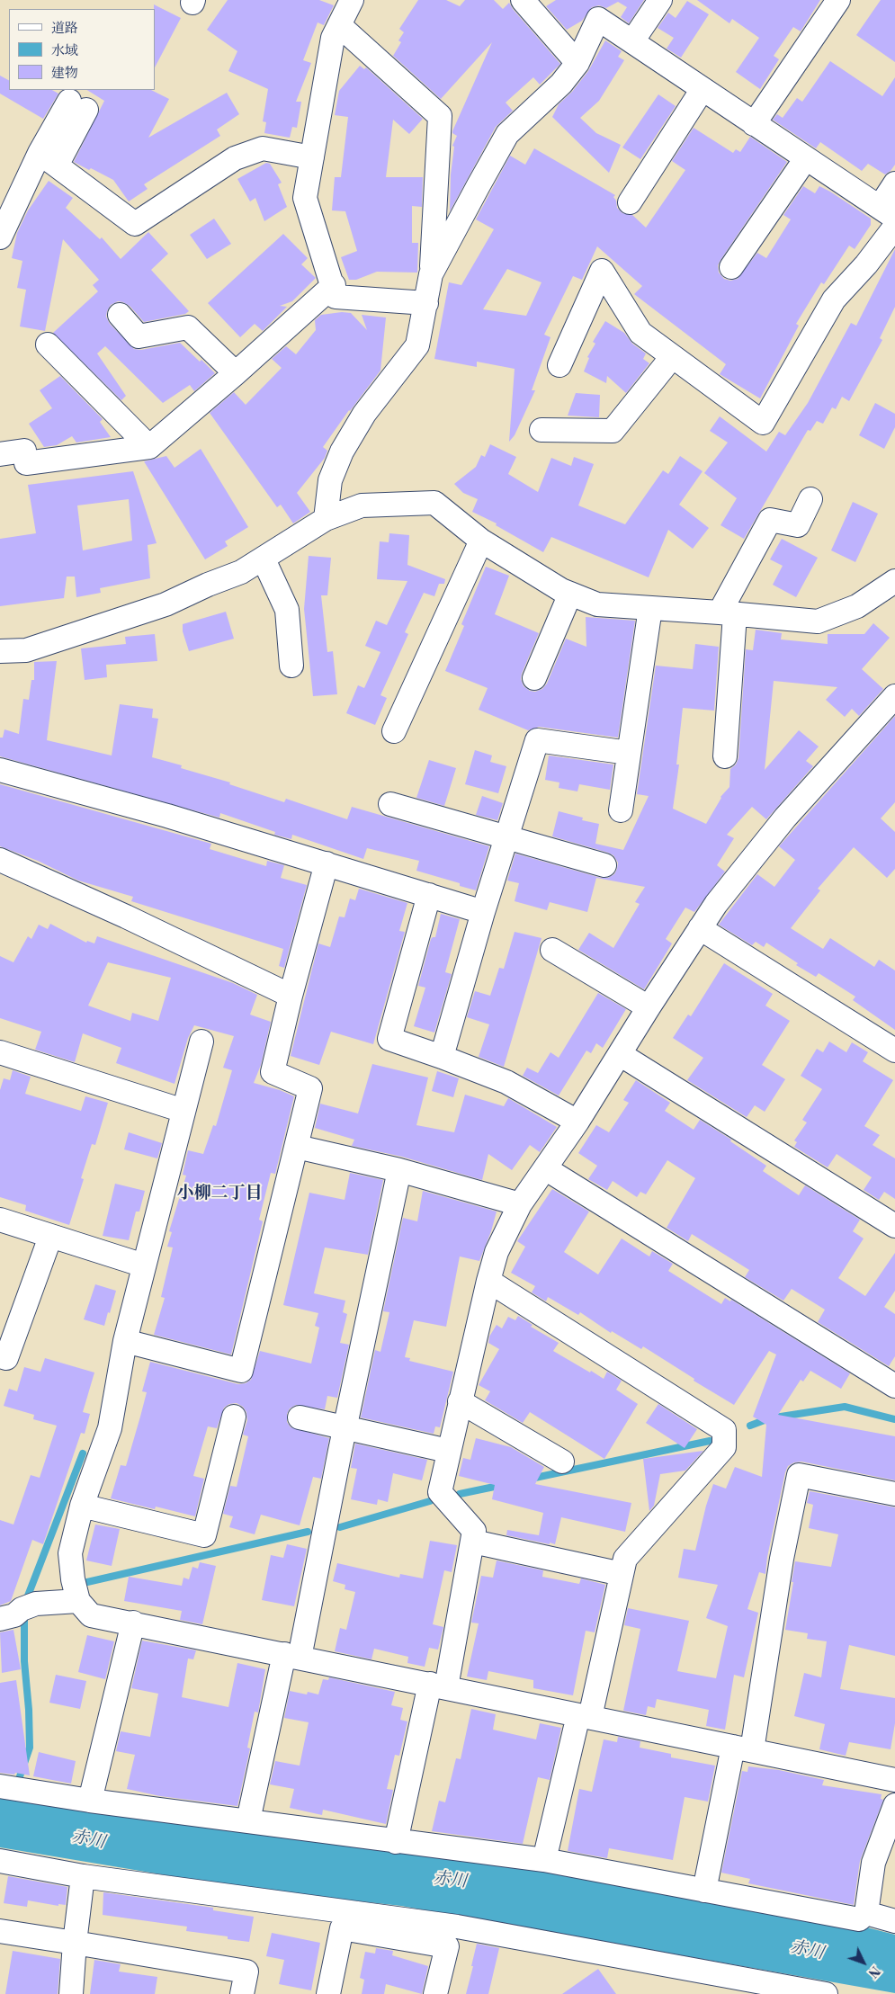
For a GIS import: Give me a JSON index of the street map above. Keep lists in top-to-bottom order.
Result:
{
  "districts": ["小柳二丁目"],
  "water": ["赤川"],
  "legend": ["道路", "水域", "建物"],
  "north": "bottom right"
}
